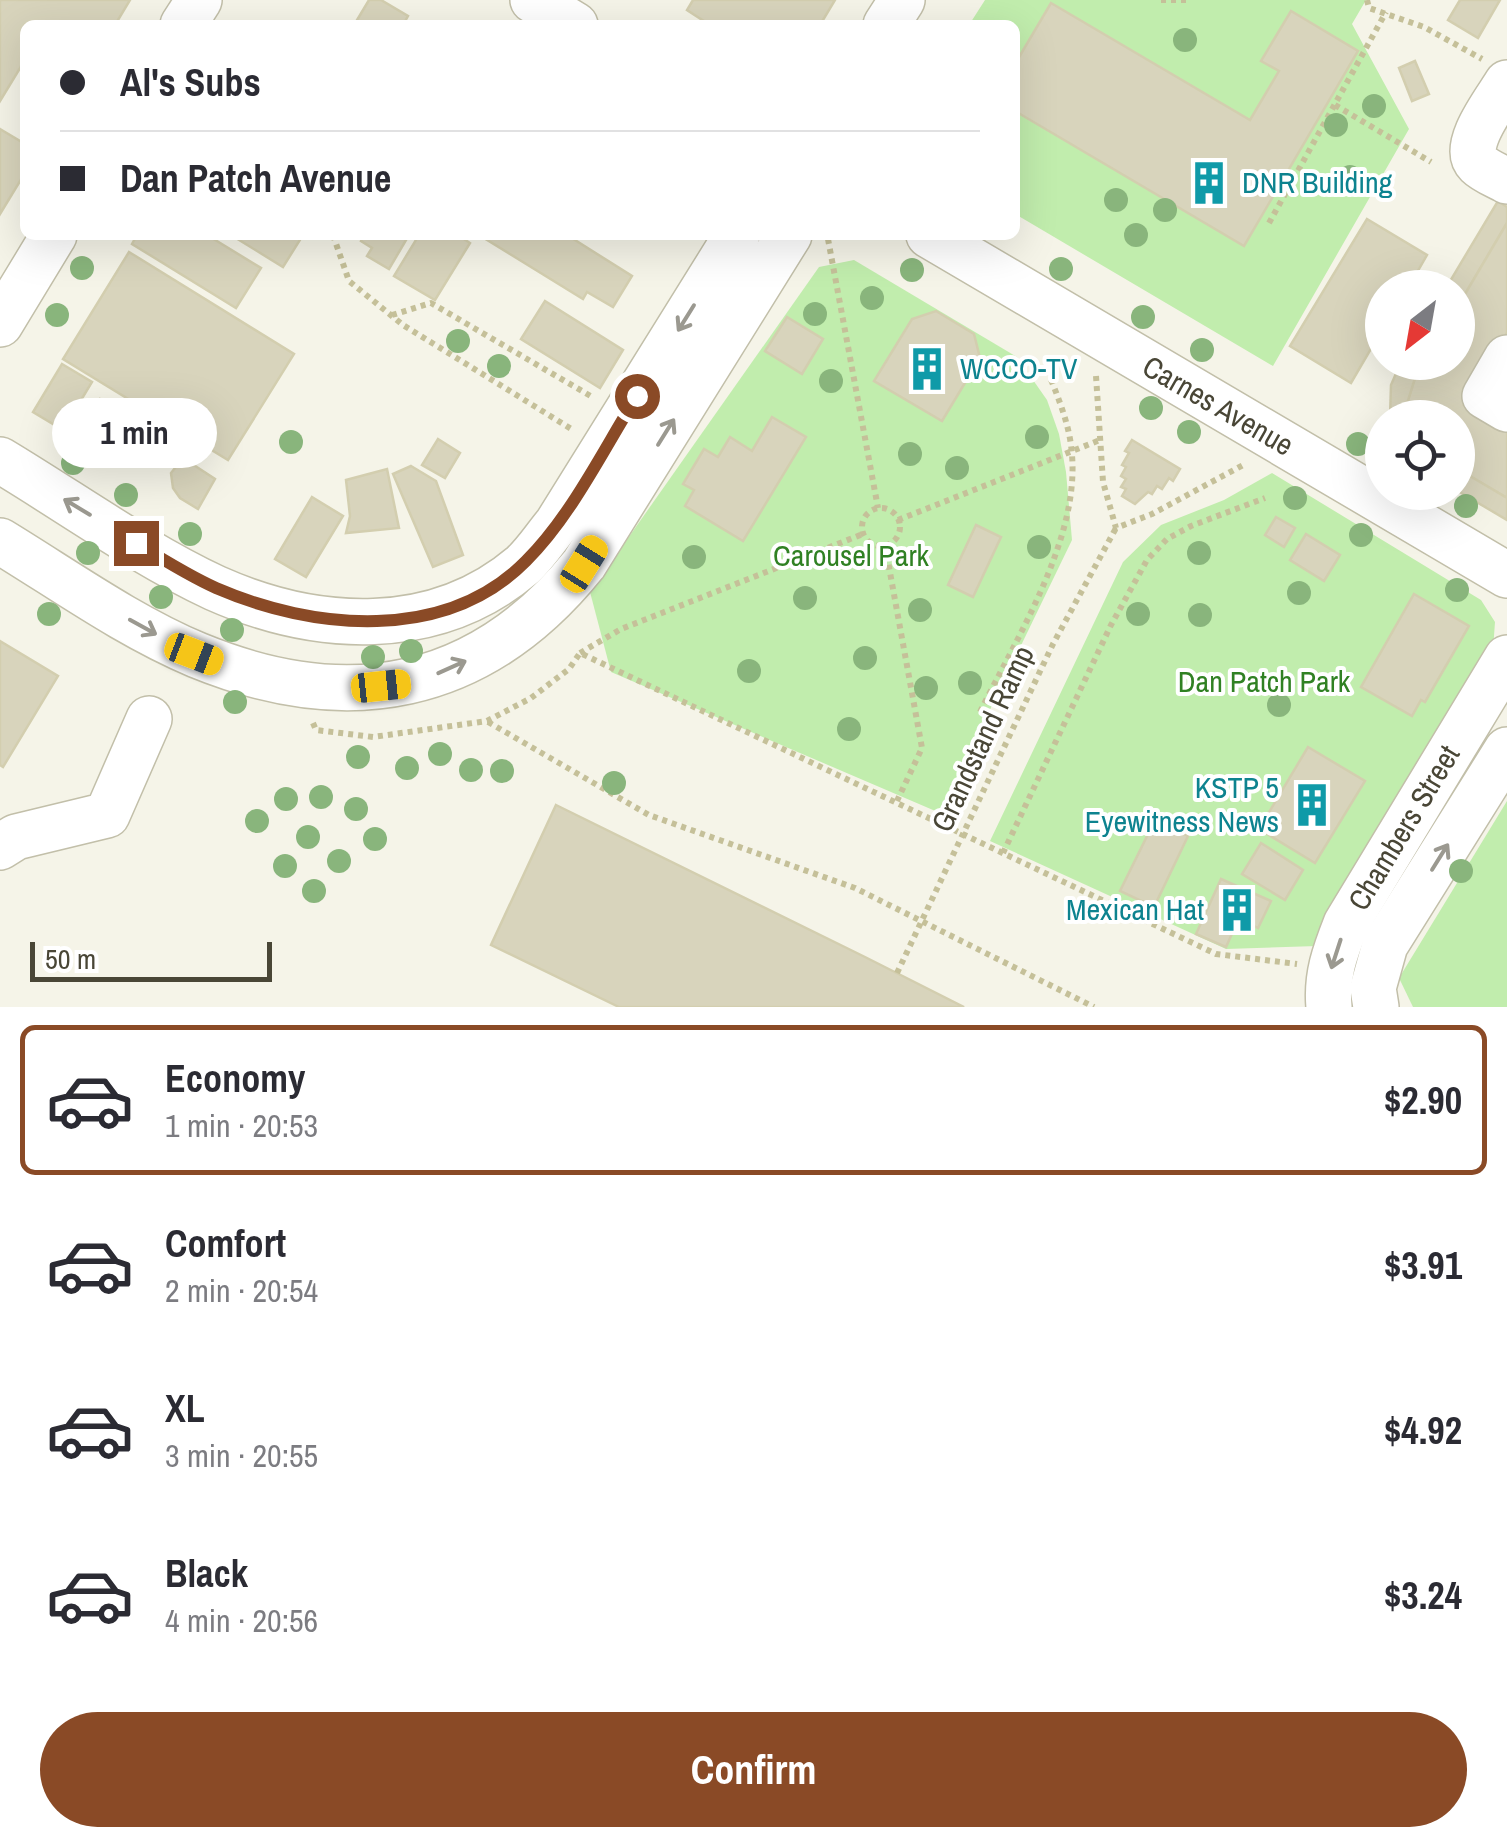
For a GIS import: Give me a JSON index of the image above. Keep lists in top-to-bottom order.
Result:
{
  "streets": {
    "street": ["Carnes Avenue", "Chambers Street"],
    "path": ["Grandstand Ramp"]
  },
  "parks": ["Carousel Park", "Dan Patch Park"],
  "places": {
    "building": [
      "DNR Building",
      "WCCO-TV",
      "KSTP 5 Eyewitness News",
      "Mexican Hat"
    ]
  },
  "scale_bar": "50 m",
  "north": "bottom left",
  "page": {
    "banner": ["Al's Subs", "Dan Patch Avenue"],
    "bubble": "1 min",
    "scale": "50 m",
    "list": [
      {
        "name": "Economy",
        "note": "1 min · 20:53",
        "value": "$2.90"
      },
      {
        "name": "Comfort",
        "note": "2 min · 20:54",
        "value": "$3.91"
      },
      {
        "name": "XL",
        "note": "3 min · 20:55",
        "value": "$4.92"
      },
      {
        "name": "Black",
        "note": "4 min · 20:56",
        "value": "$3.24"
      }
    ],
    "buttons": "Confirm"
  }
}
